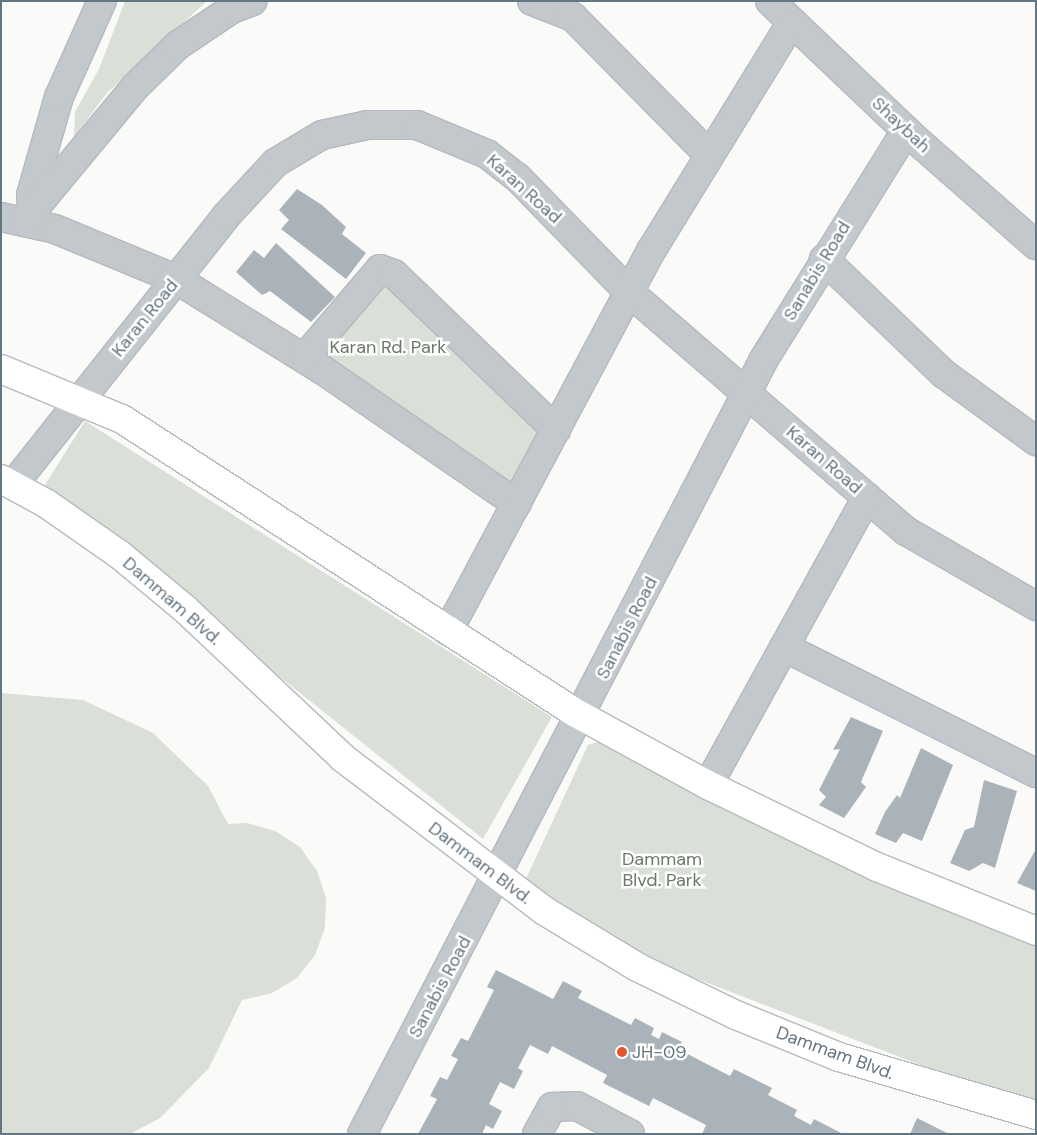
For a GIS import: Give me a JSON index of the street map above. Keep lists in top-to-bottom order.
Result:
{
  "streets": {
    "main road": ["Dammam Blvd."],
    "street": ["Shaybah", "Karan Road", "Sanabis Road"]
  },
  "crossings": [
    ["Shaybah", "Sanabis Road"],
    ["Karan Road", "Sanabis Road"],
    ["Karan Road", "Dammam Blvd."],
    ["Sanabis Road", "Dammam Blvd."]
  ],
  "parks": ["Karan Rd. Park", "Dammam Blvd. Park"],
  "places": ["JH-09"]
}
